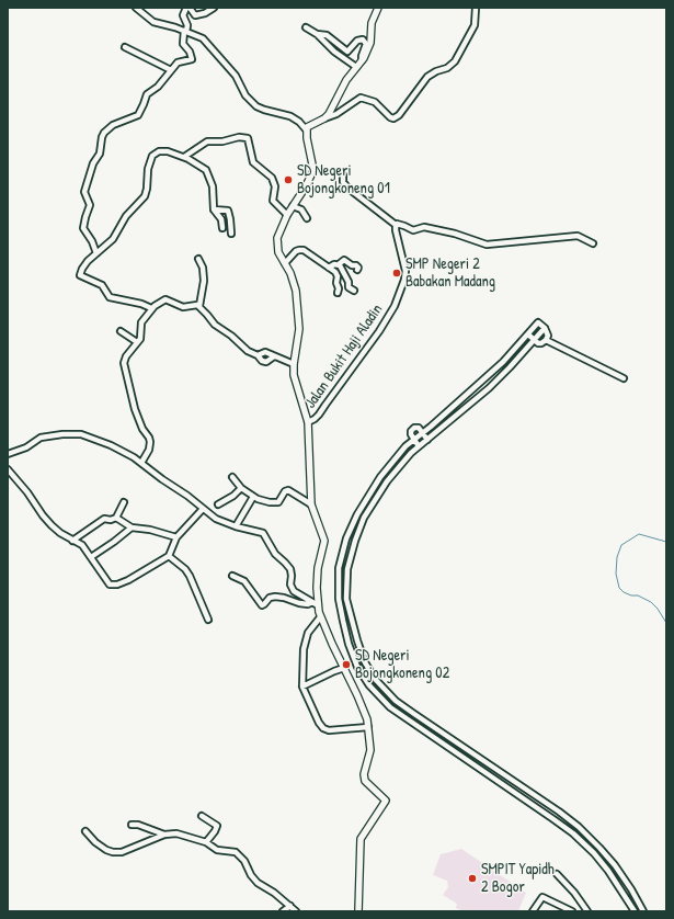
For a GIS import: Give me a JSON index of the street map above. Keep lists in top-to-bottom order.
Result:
{
  "streets": {
    "street": ["Jalan Bukit Haji Aladin"]
  },
  "places": [
    "SD Negeri Bojongkoneng 01",
    "SMP Negeri 2 Babakan Madang",
    "SD Negeri Bojongkoneng 02",
    "SMPIT Yapidh 2 Bogor"
  ]
}
